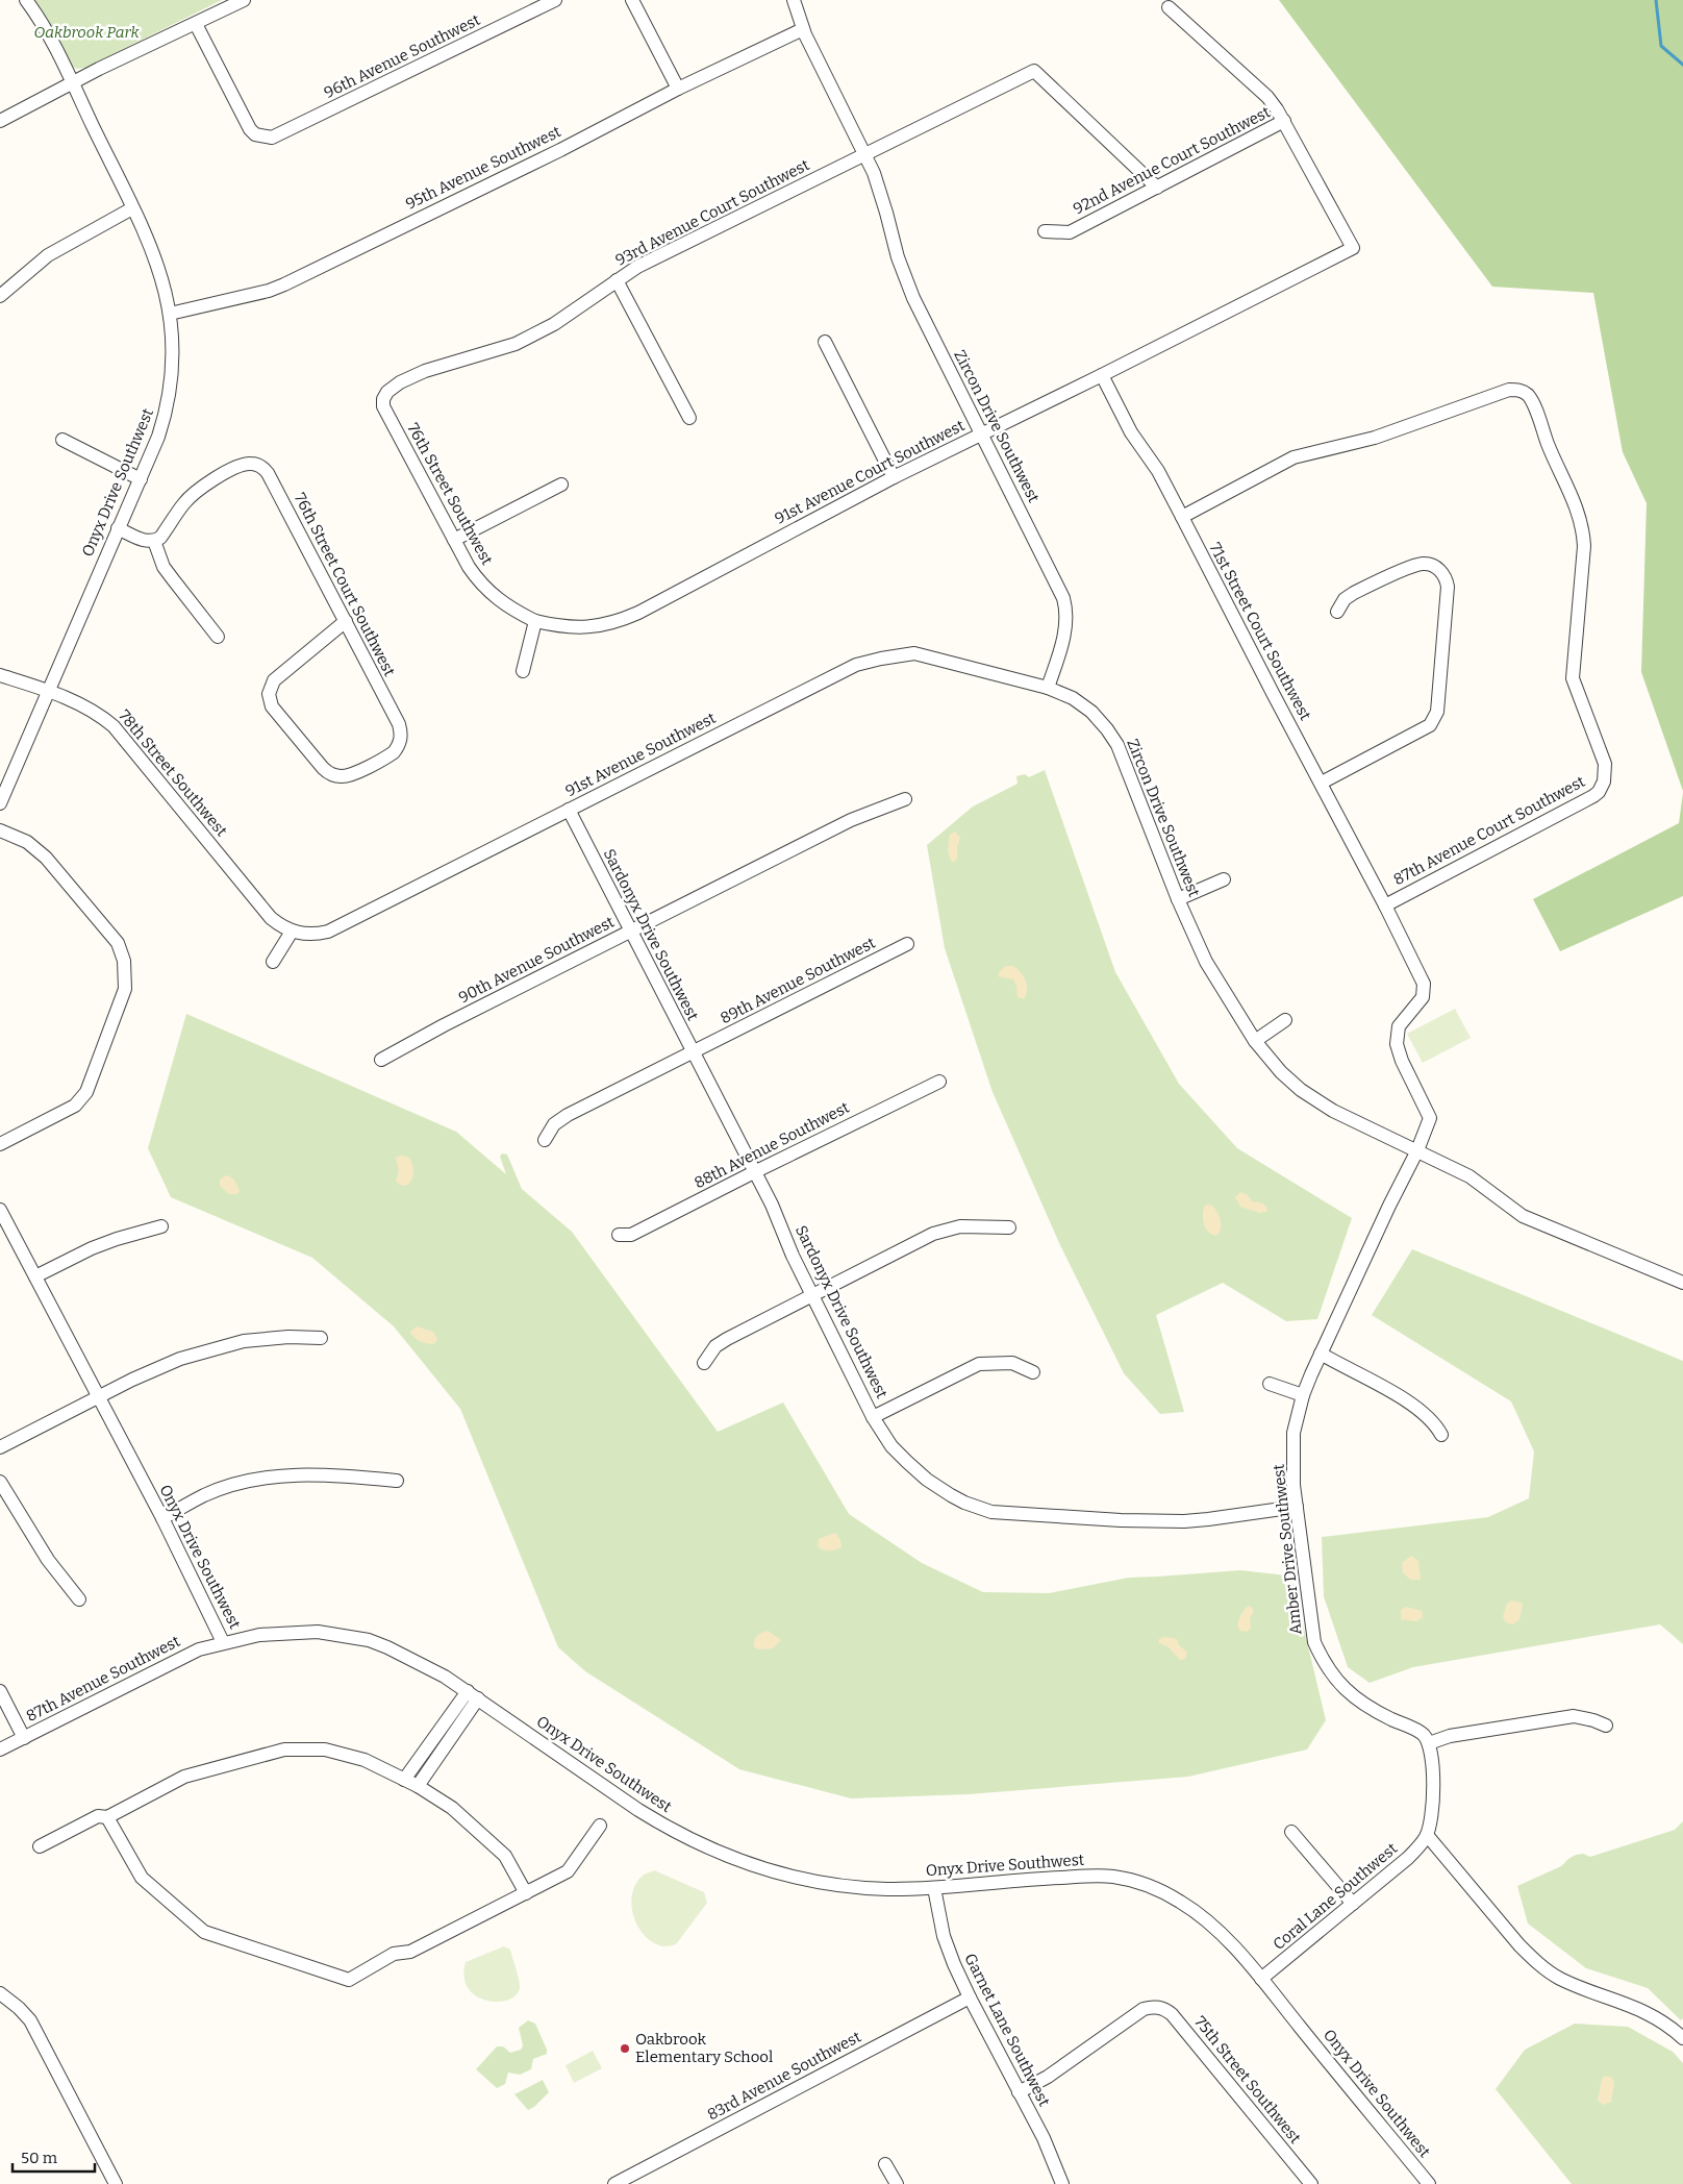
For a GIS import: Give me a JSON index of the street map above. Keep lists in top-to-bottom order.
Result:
{
  "streets": {
    "street": [
      "96th Avenue Southwest",
      "92nd Avenue Court Southwest",
      "95th Avenue Southwest",
      "93rd Avenue Court Southwest",
      "Zircon Drive Southwest",
      "91st Avenue Court Southwest",
      "Onyx Drive Southwest",
      "76th Street Southwest",
      "76th Street Court Southwest",
      "71st Street Court Southwest",
      "91st Avenue Southwest",
      "78th Street Southwest",
      "87th Avenue Court Southwest",
      "Sardonyx Drive Southwest",
      "90th Avenue Southwest",
      "89th Avenue Southwest",
      "88th Avenue Southwest",
      "Amber Drive Southwest",
      "87th Avenue Southwest",
      "Coral Lane Southwest",
      "Garnet Lane Southwest",
      "83rd Avenue Southwest",
      "75th Street Southwest"
    ]
  },
  "crossings": [
    ["92nd Avenue Court Southwest", "93rd Avenue Court Southwest"],
    ["92nd Avenue Court Southwest", "91st Avenue Court Southwest"],
    ["95th Avenue Southwest", "Zircon Drive Southwest"],
    ["95th Avenue Southwest", "Onyx Drive Southwest"],
    ["93rd Avenue Court Southwest", "Zircon Drive Southwest"],
    ["93rd Avenue Court Southwest", "76th Street Southwest"],
    ["Zircon Drive Southwest", "91st Avenue Court Southwest"],
    ["Zircon Drive Southwest", "91st Avenue Southwest"],
    ["Zircon Drive Southwest", "Amber Drive Southwest"],
    ["91st Avenue Court Southwest", "76th Street Southwest"],
    ["91st Avenue Court Southwest", "71st Street Court Southwest"],
    ["Onyx Drive Southwest", "78th Street Southwest"],
    ["Onyx Drive Southwest", "87th Avenue Southwest"],
    ["Onyx Drive Southwest", "Coral Lane Southwest"],
    ["Onyx Drive Southwest", "Garnet Lane Southwest"],
    ["71st Street Court Southwest", "87th Avenue Court Southwest"],
    ["71st Street Court Southwest", "Amber Drive Southwest"],
    ["91st Avenue Southwest", "78th Street Southwest"],
    ["91st Avenue Southwest", "Sardonyx Drive Southwest"],
    ["87th Avenue Court Southwest", "Amber Drive Southwest"],
    ["Sardonyx Drive Southwest", "90th Avenue Southwest"],
    ["Sardonyx Drive Southwest", "89th Avenue Southwest"],
    ["Sardonyx Drive Southwest", "88th Avenue Southwest"],
    ["Sardonyx Drive Southwest", "Amber Drive Southwest"],
    ["Garnet Lane Southwest", "83rd Avenue Southwest"],
    ["Garnet Lane Southwest", "75th Street Southwest"]
  ],
  "parks": ["Oakbrook Park"],
  "places": ["Oakbrook Elementary School"],
  "scale_bar": "50 m"
}
